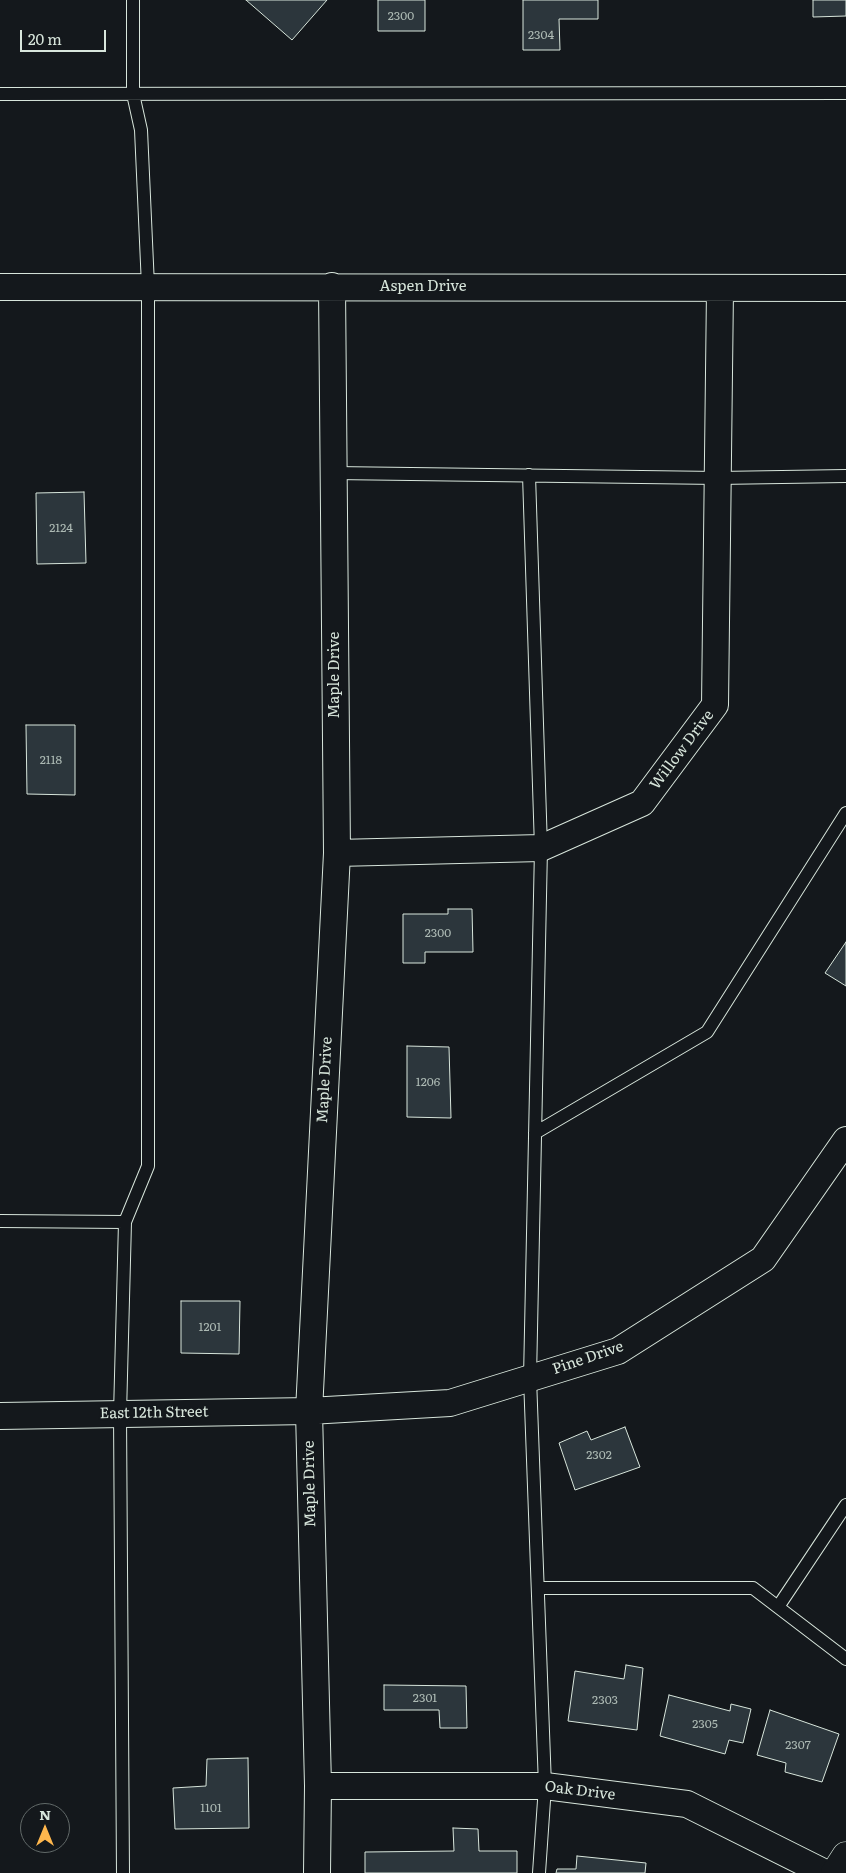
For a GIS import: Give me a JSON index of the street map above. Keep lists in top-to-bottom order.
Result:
{
  "streets": {
    "street": [
      "Aspen Drive",
      "Maple Drive",
      "Willow Drive",
      "Pine Drive",
      "East 12th Street",
      "Oak Drive"
    ]
  },
  "crossings": [
    ["Aspen Drive", "Maple Drive"],
    ["Aspen Drive", "Willow Drive"],
    ["Maple Drive", "Willow Drive"],
    ["Maple Drive", "Pine Drive"],
    ["Maple Drive", "East 12th Street"],
    ["Maple Drive", "Oak Drive"],
    ["Pine Drive", "East 12th Street"]
  ],
  "house_numbers": [
    "2300",
    "2304",
    "2124",
    "2118",
    "2300",
    "1206",
    "1201",
    "2302",
    "2301",
    "2303",
    "2305",
    "2307",
    "1101"
  ],
  "scale_bar": "20 m",
  "north": "top"
}
